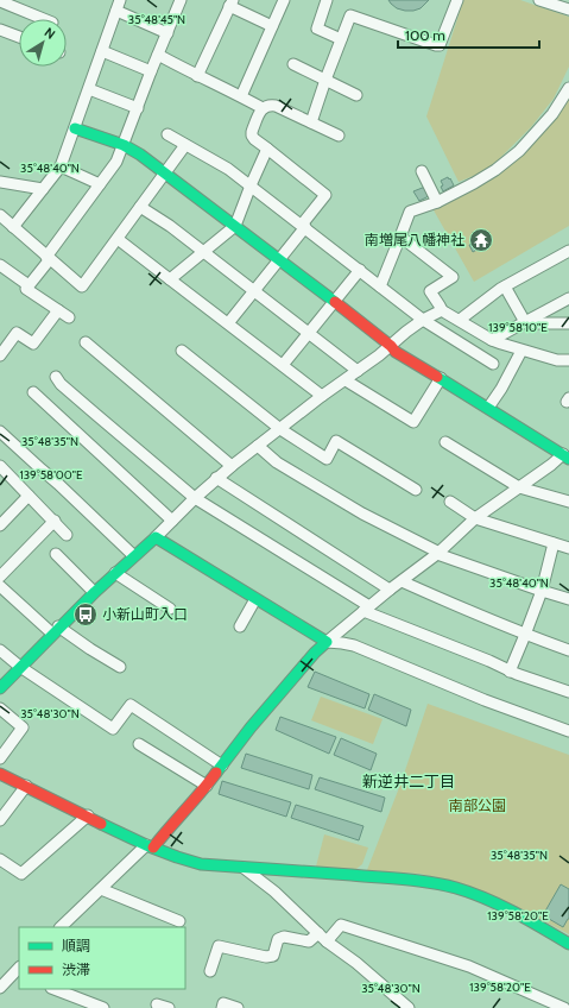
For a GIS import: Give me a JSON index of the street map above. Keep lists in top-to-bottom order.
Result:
{
  "districts": ["新逆井二丁目"],
  "parks": ["南部公園"],
  "places": {
    "temple": ["南増尾八幡神社"],
    "bus stop": ["小新山町入口"]
  },
  "legend": ["順調", "渋滞"],
  "scale_bar": "100 m",
  "north": "top right",
  "coordinates": [
    "35°48'45\"N",
    "35°48'40\"N",
    "139°58'10\"E",
    "35°48'35\"N",
    "139°58'00\"E",
    "35°48'30\"N",
    "139°58'20\"E"
  ]
}
